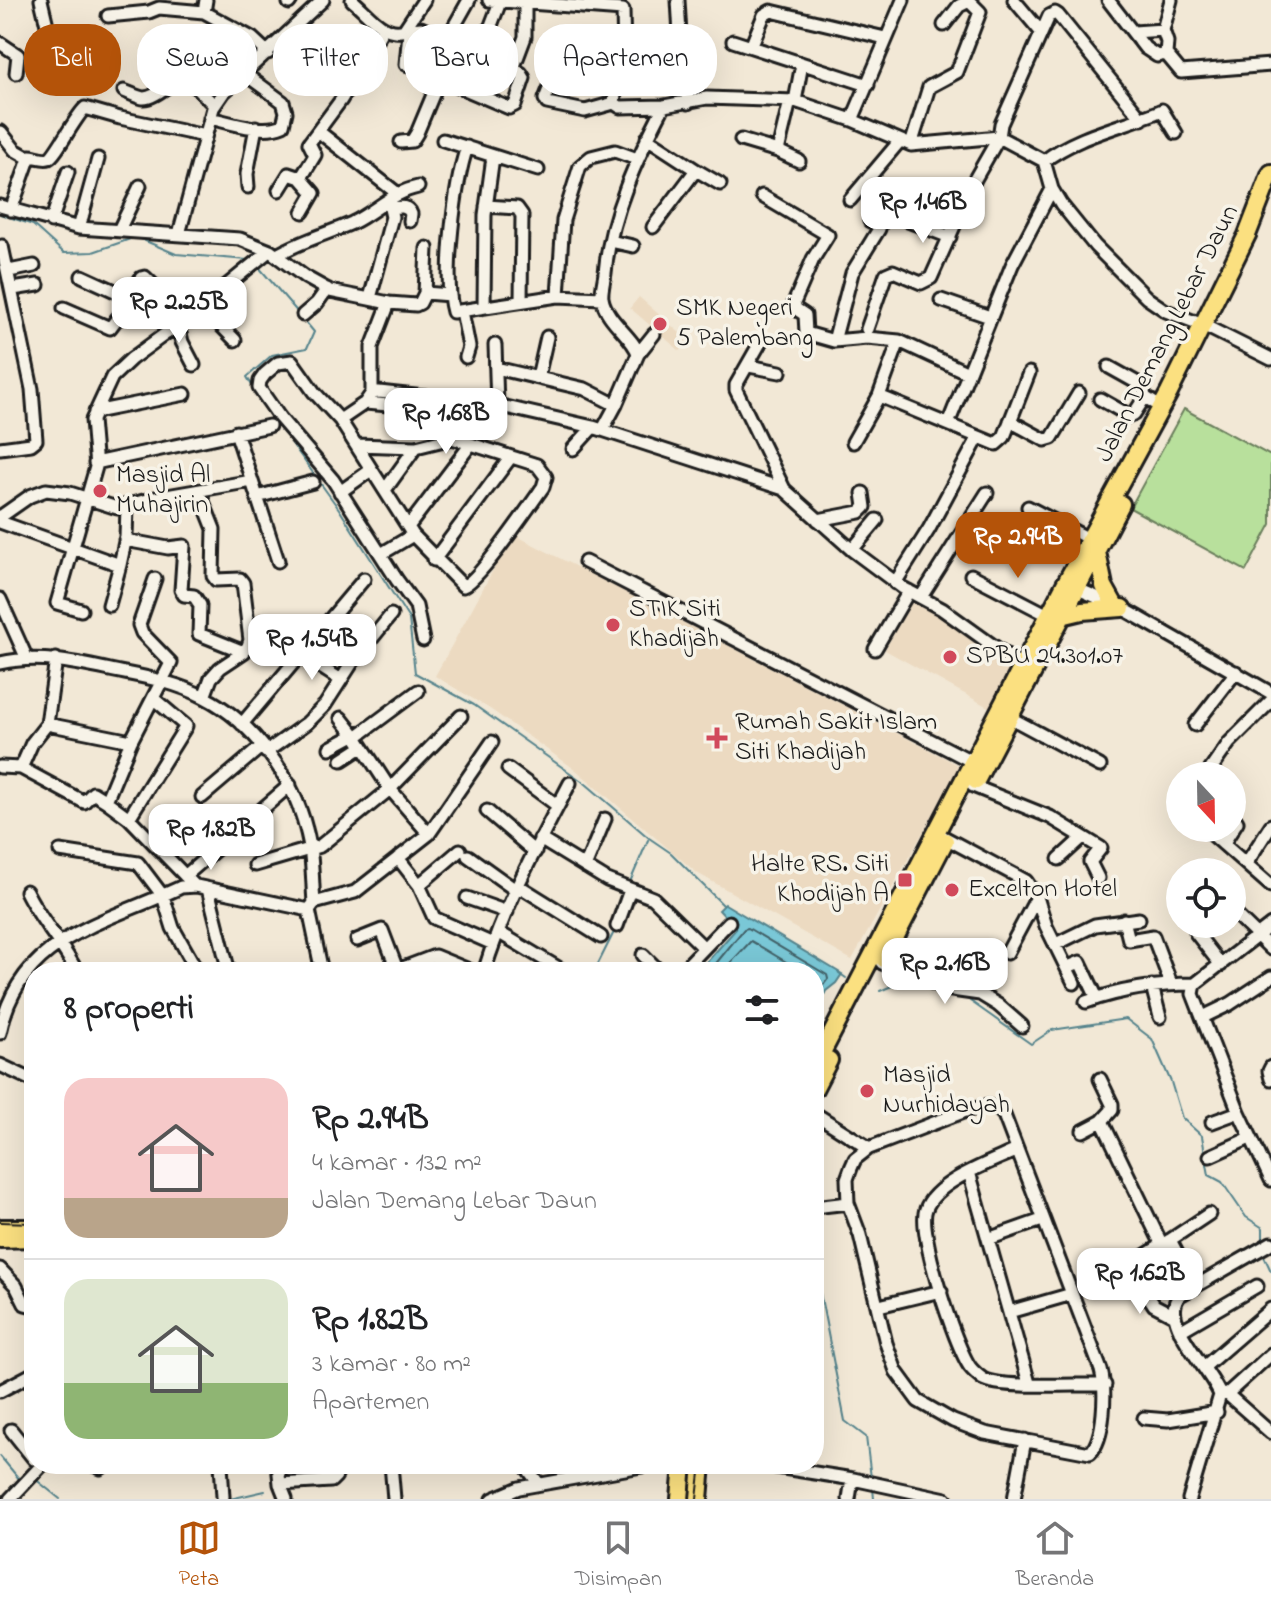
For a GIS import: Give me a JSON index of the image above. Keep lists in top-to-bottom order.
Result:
{
  "streets": {
    "highway": ["Jalan Demang Lebar Daun"]
  },
  "places": {
    "other": [
      "SMK Negeri 5 Palembang",
      "Masjid Al Muhajirin",
      "STIK Siti Khadijah",
      "SPBU 24.301.07",
      "Excelton Hotel",
      "Masjid Nurhidayah"
    ],
    "health": ["Rumah Sakit Islam Siti Khadijah"],
    "transit": ["Halte RS. Siti Khodijah A"]
  },
  "north": "bottom",
  "page": {
    "chip": [
      "Beli",
      "Sewa",
      "Filter",
      "Baru",
      "Apartemen"
    ],
    "price": [
      "Rp 1.46B",
      "Rp 2.25B",
      "Rp 1.68B",
      "Rp 2.94B",
      "Rp 1.54B",
      "Rp 1.82B",
      "Rp 2.16B",
      "Rp 1.62B"
    ],
    "heading": "8 properti",
    "list": [
      {
        "name": "Rp 2.94B",
        "note": "4 kamar · 132 m² · Jalan Demang Lebar Daun"
      },
      {
        "name": "Rp 1.82B",
        "note": "3 kamar · 80 m² · Apartemen"
      }
    ],
    "tabs": ["Peta", "Disimpan", "Beranda"]
  }
}
